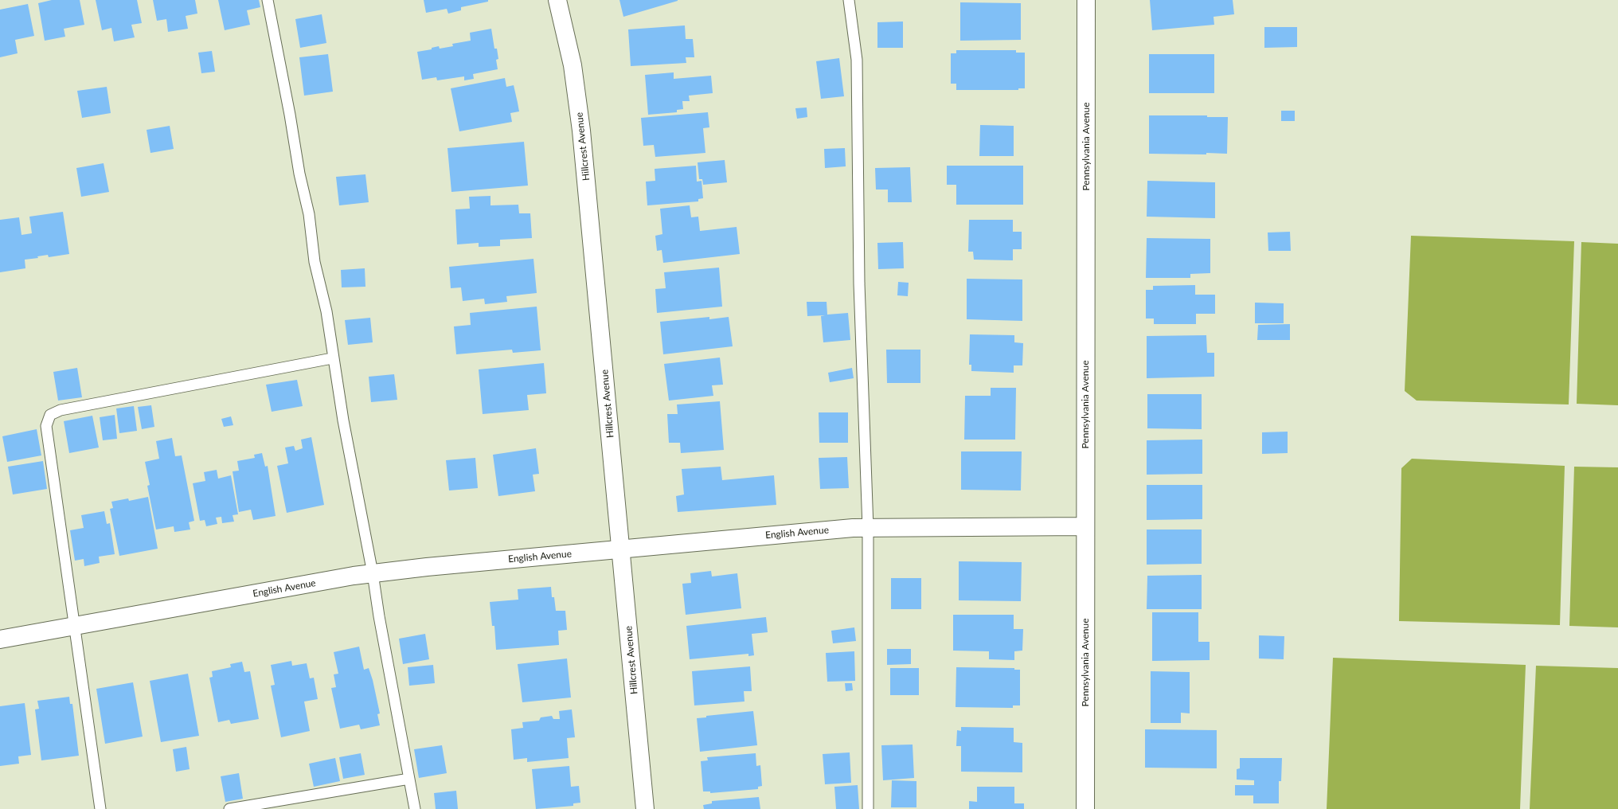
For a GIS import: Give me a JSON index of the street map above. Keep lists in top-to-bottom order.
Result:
{
  "streets": {
    "street": ["Hillcrest Avenue", "Pennsylvania Avenue", "English Avenue"]
  },
  "crossings": [
    ["Hillcrest Avenue", "English Avenue"],
    ["Pennsylvania Avenue", "English Avenue"]
  ]
}
